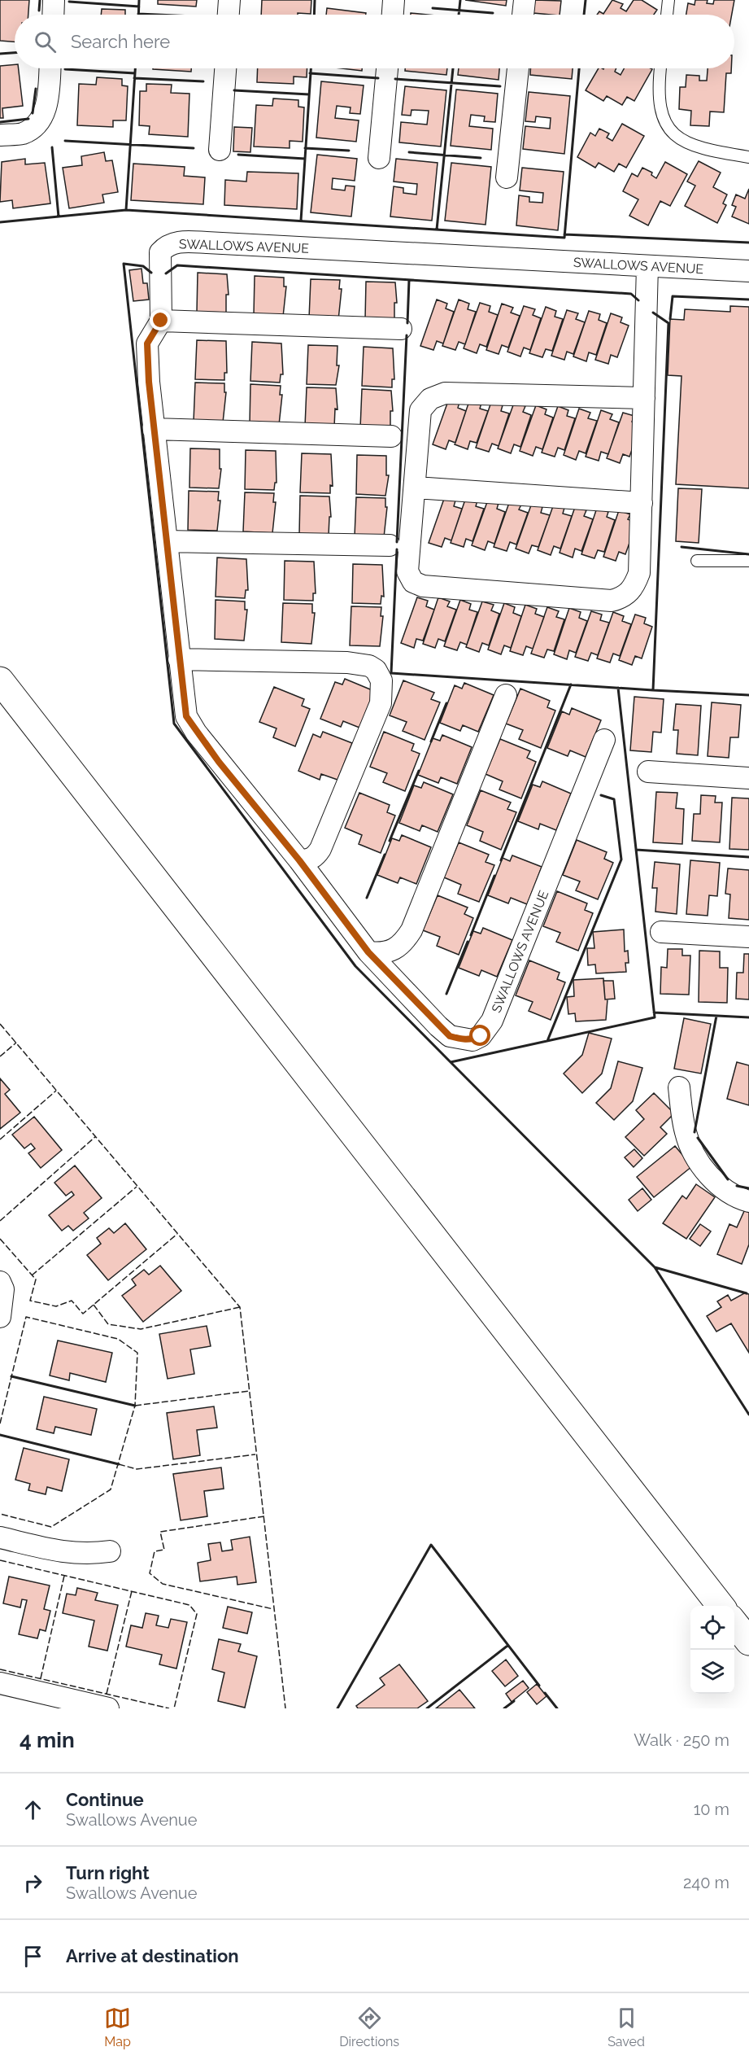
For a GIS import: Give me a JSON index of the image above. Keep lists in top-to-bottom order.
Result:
{
  "streets": {
    "street": ["SWALLOWS AVENUE"]
  },
  "page": {
    "search": "Search here",
    "heading": ["4 min", "Walk · 250 m"],
    "list": [
      ["Continue", "Swallows Avenue", "10 m"],
      ["Turn right", "Swallows Avenue", "240 m"],
      "Arrive at destination"
    ],
    "nav": ["Map", "Directions", "Saved"]
  }
}
